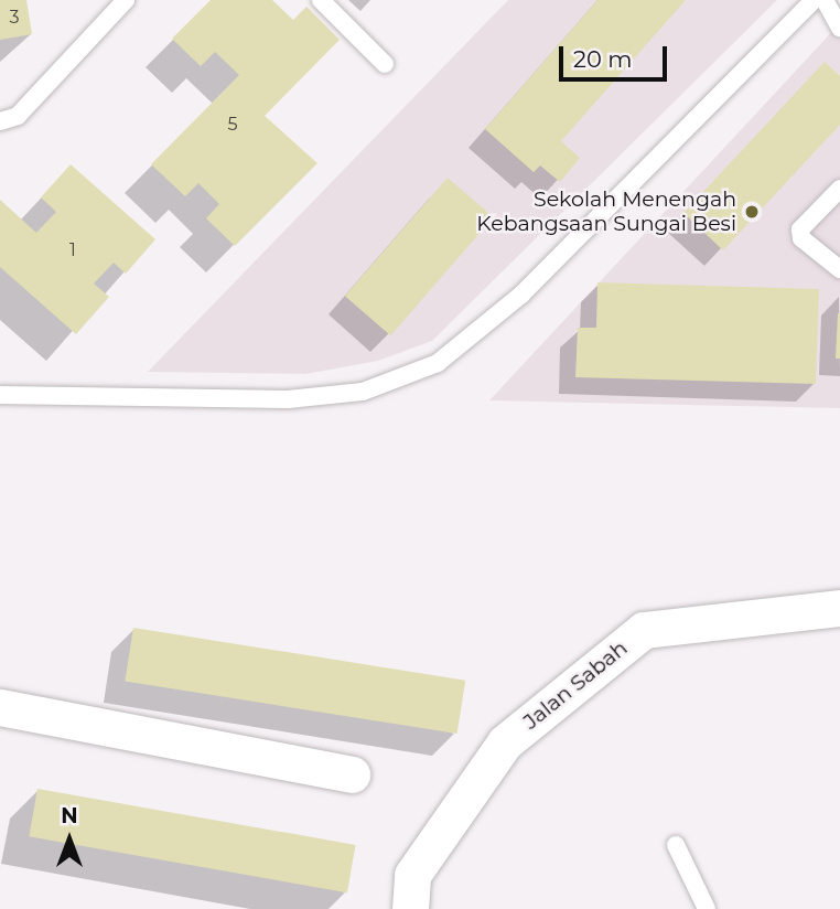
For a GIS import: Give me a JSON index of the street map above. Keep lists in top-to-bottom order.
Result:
{
  "streets": {
    "street": ["Jalan Sabah"]
  },
  "places": ["Sekolah Menengah Kebangsaan Sungai Besi"],
  "house_numbers": ["3", "5", "1"],
  "scale_bar": "20 m",
  "north": "top"
}
